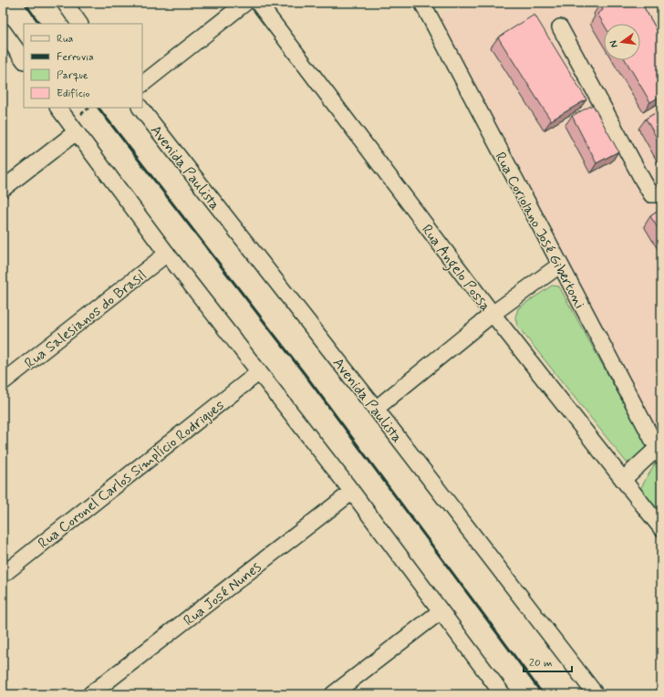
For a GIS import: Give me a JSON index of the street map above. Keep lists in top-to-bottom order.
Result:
{
  "streets": {
    "street": [
      "Avenida Paulista",
      "Rua Coriolano José Gibertoni",
      "Rua Angelo Possa",
      "Rua Salesianos do Brasil",
      "Rua Coronel Carlos Simplício Rodrigues",
      "Rua José Nunes"
    ]
  },
  "legend": [
    "Rua",
    "Ferrovia",
    "Parque",
    "Edifício"
  ],
  "scale_bar": "20 m",
  "north": "left"
}
